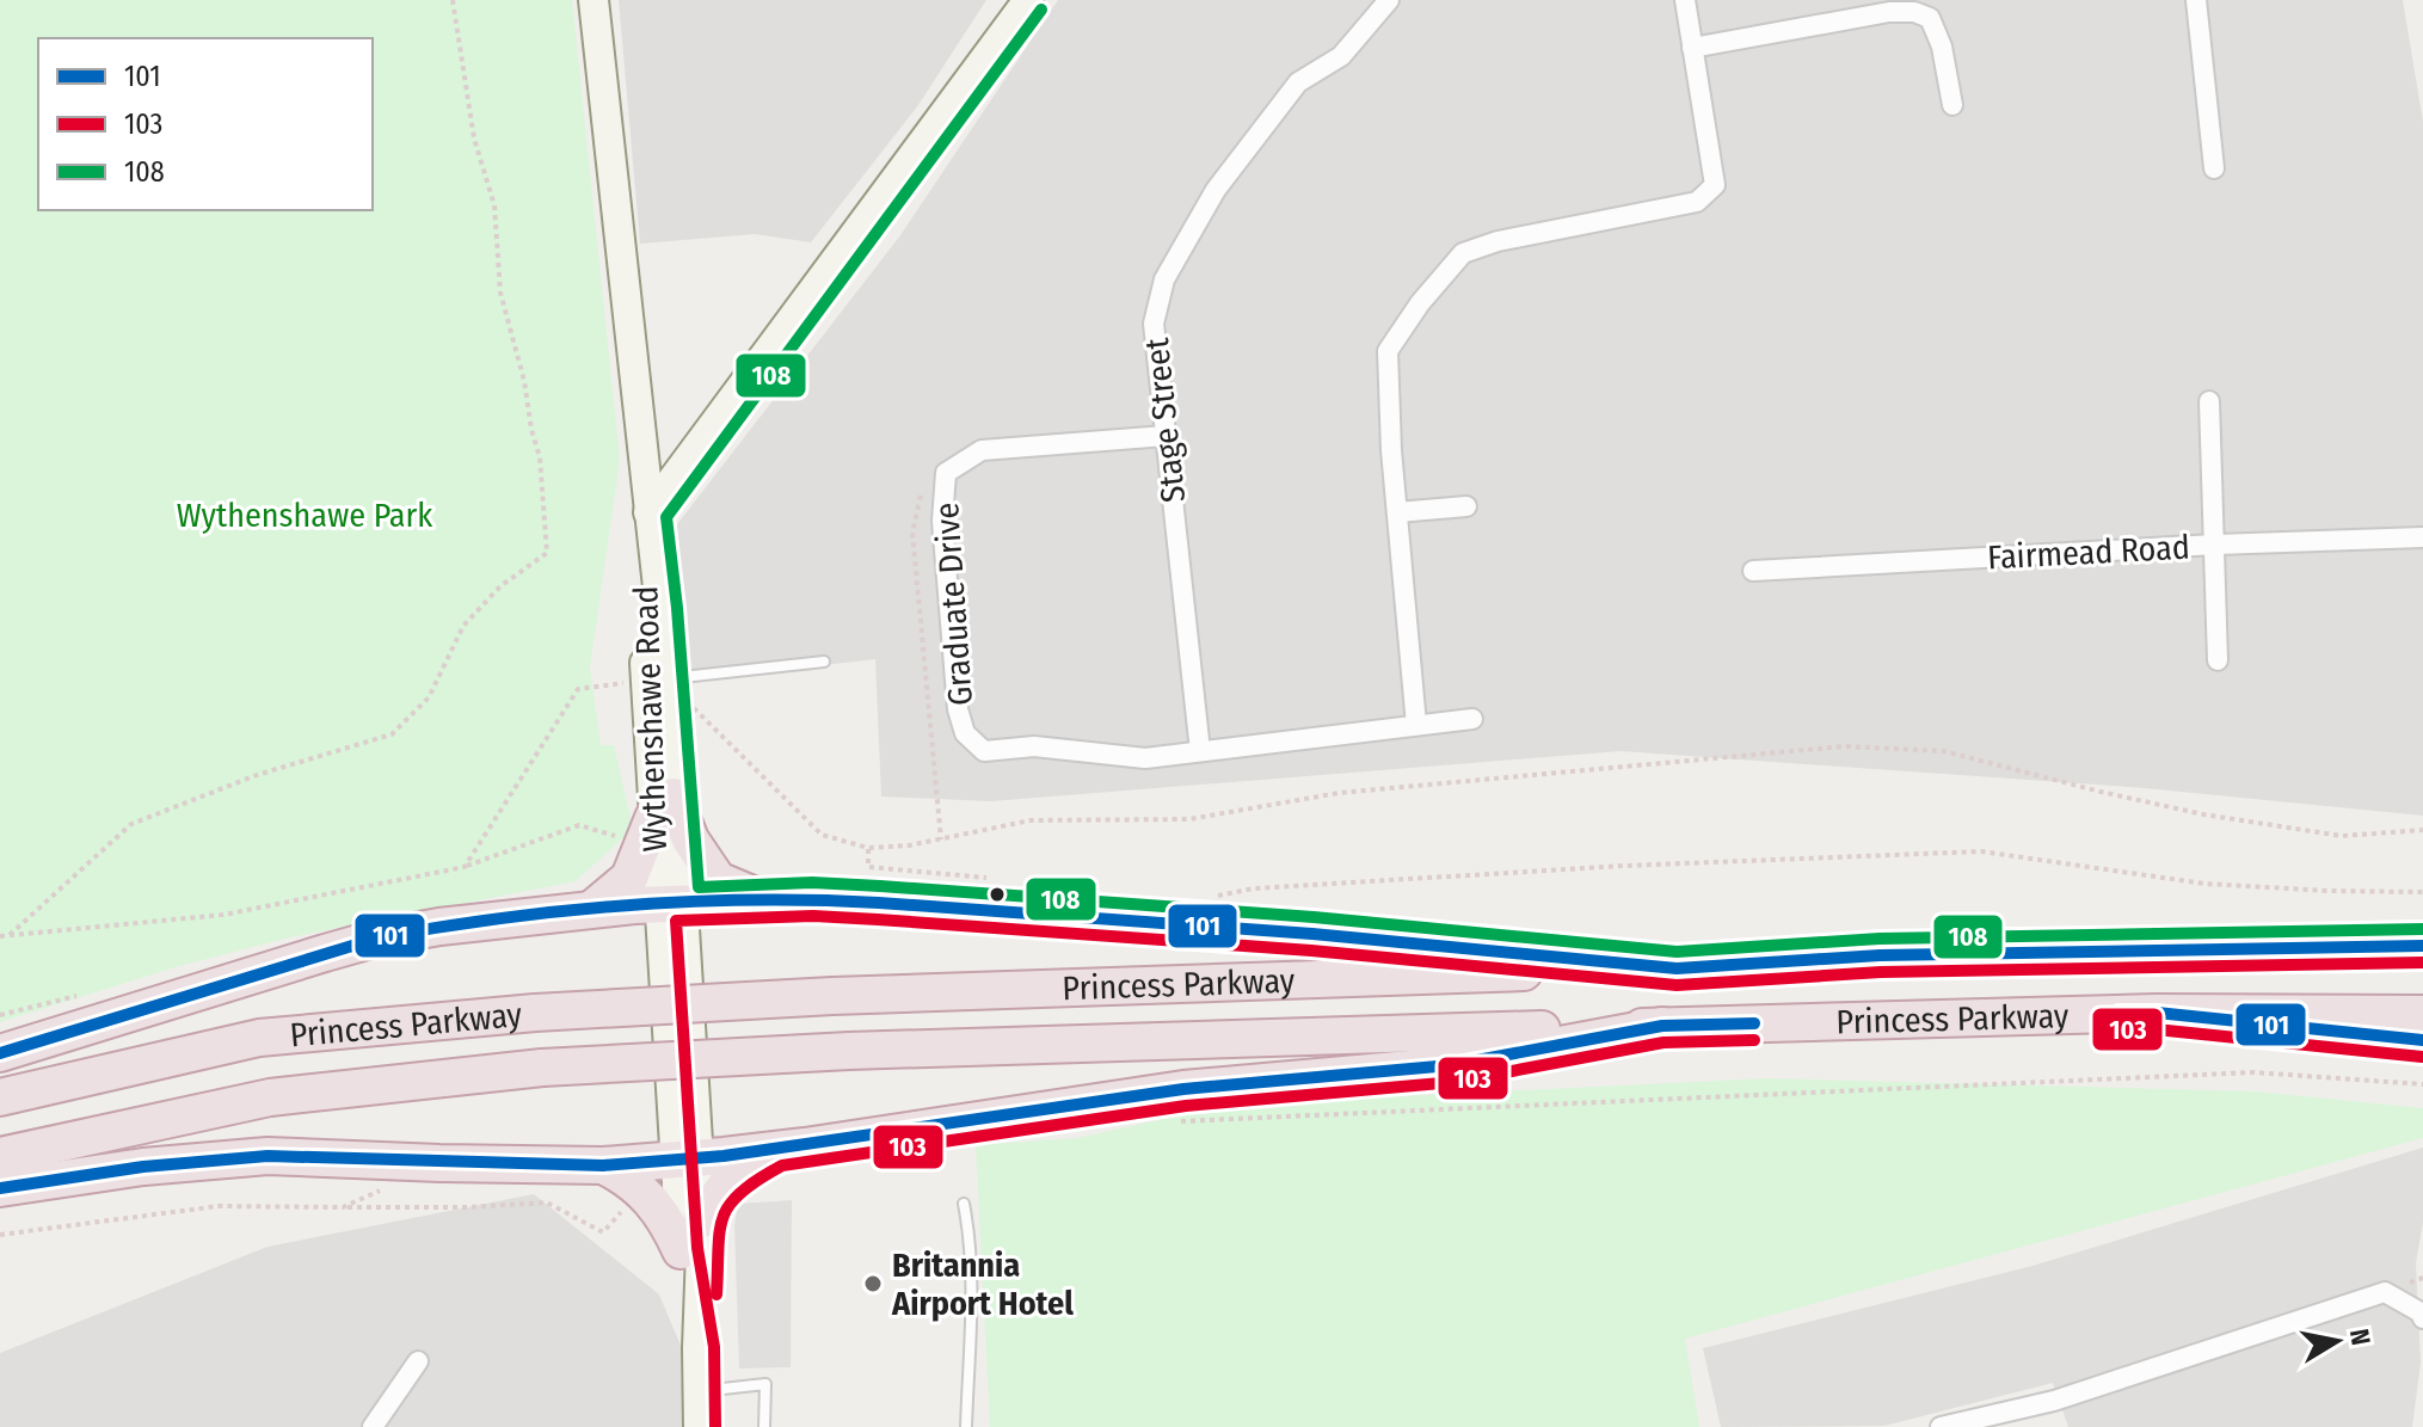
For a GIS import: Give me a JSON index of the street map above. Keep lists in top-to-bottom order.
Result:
{
  "streets": {
    "highway": ["Princess Parkway"],
    "main road": ["Wythenshawe Road"],
    "street": ["Stage Street", "Fairmead Road", "Graduate Drive"]
  },
  "crossings": [
    ["Stage Street", "Graduate Drive"]
  ],
  "parks": ["Wythenshawe Park"],
  "places": ["Britannia Airport Hotel"],
  "lines": ["transit line 108", "transit line 101", "transit line 103"],
  "legend": ["101", "103", "108"],
  "north": "right"
}
